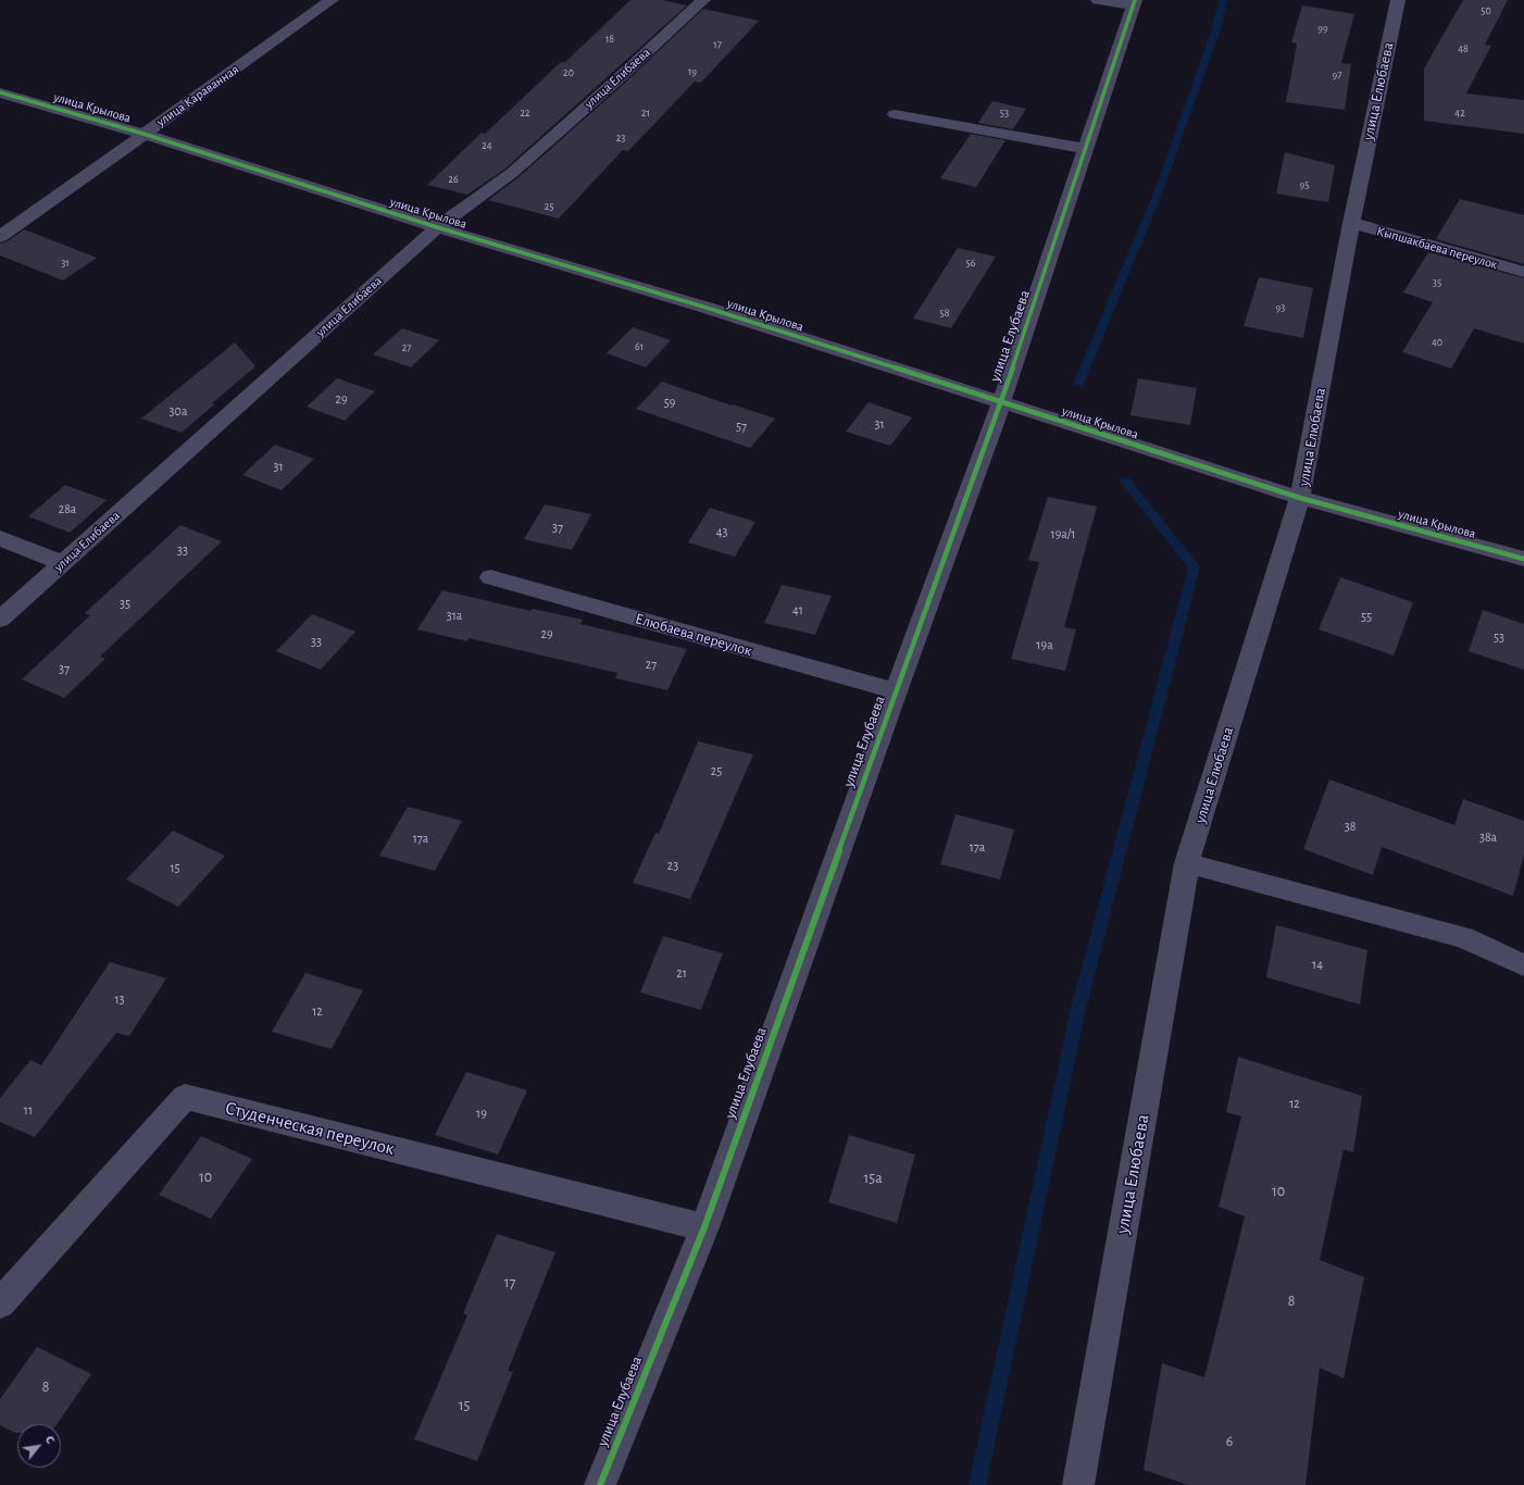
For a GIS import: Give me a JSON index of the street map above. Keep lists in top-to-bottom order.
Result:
{
  "streets": {
    "street": [
      "улица Елибаева",
      "улица Елюбаева",
      "улица Караванная",
      "улица Крылова",
      "Кыпшакбаева переулок",
      "улица Елубаева",
      "Елюбаева переулок",
      "Студенческая переулок"
    ]
  },
  "crossings": [
    ["улица Елибаева", "улица Крылова"],
    ["улица Елюбаева", "улица Крылова"],
    ["улица Елюбаева", "Кыпшакбаева переулок"],
    ["улица Караванная", "улица Крылова"],
    ["улица Крылова", "улица Елубаева"],
    ["улица Елубаева", "Елюбаева переулок"],
    ["улица Елубаева", "Студенческая переулок"]
  ],
  "house_numbers": [
    "50",
    "99",
    "18",
    "17",
    "48",
    "19",
    "20",
    "97",
    "22",
    "21",
    "53",
    "42",
    "23",
    "24",
    "26",
    "95",
    "25",
    "31",
    "56",
    "35",
    "93",
    "58",
    "40",
    "61",
    "27",
    "29",
    "59",
    "30а",
    "31",
    "57",
    "31",
    "28а",
    "37",
    "43",
    "19а/1",
    "33",
    "35",
    "41",
    "31а",
    "55",
    "29",
    "53",
    "33",
    "19а",
    "27",
    "37",
    "25",
    "38",
    "38а",
    "17а",
    "17а",
    "23",
    "15",
    "14",
    "21",
    "13",
    "12",
    "12",
    "11",
    "19",
    "10",
    "15а",
    "10",
    "17",
    "8",
    "8",
    "15",
    "6"
  ],
  "north": "top right"
}
